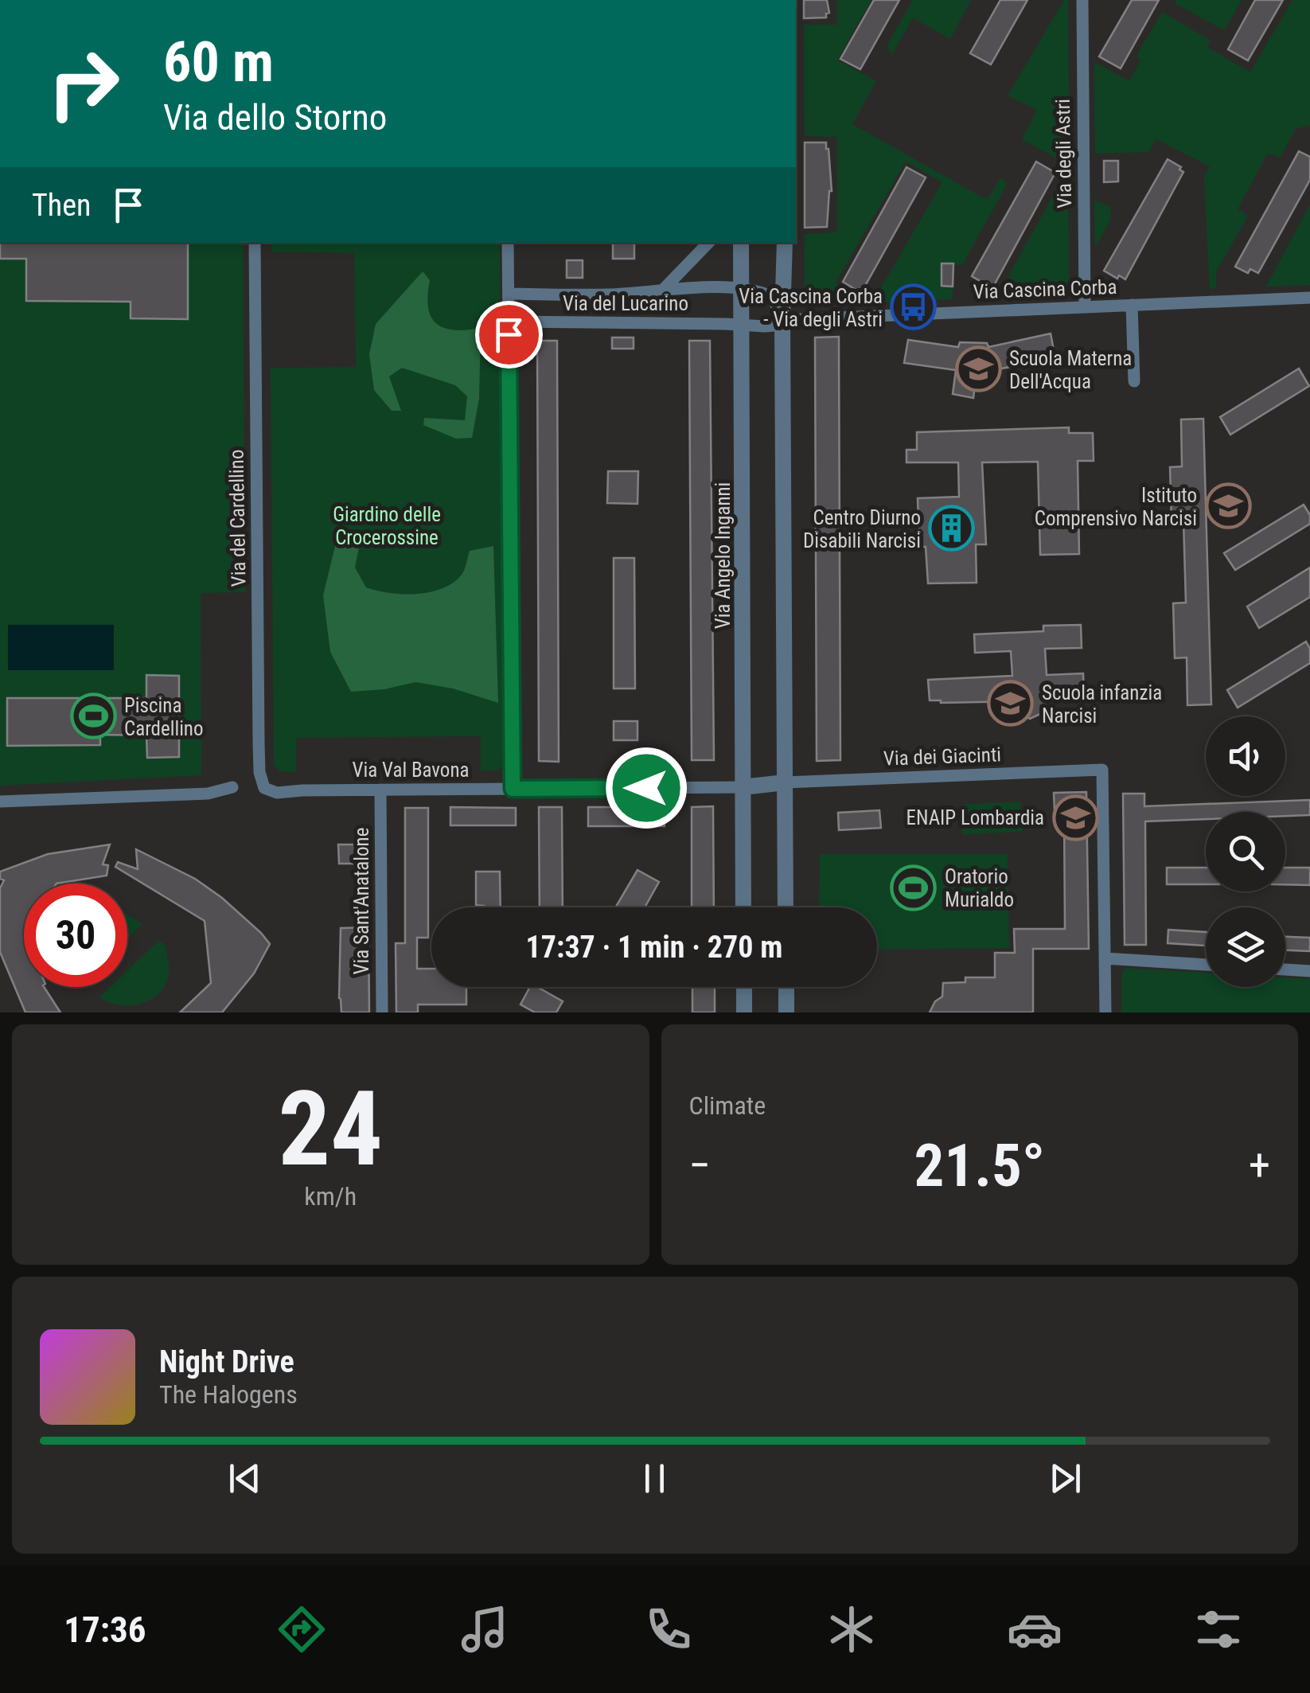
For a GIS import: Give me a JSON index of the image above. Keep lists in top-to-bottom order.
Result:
{
  "streets": {
    "street": [
      "Via degli Astri",
      "Via Cascina Corba",
      "Via del Lucarino",
      "Via del Cardellino",
      "Via Angelo Inganni",
      "Via dei Giacinti",
      "Via Val Bavona",
      "Via Sant'Anatalone"
    ]
  },
  "crossings": [
    ["Via degli Astri", "Via Cascina Corba"],
    ["Via del Lucarino", "Via Angelo Inganni"],
    ["Via del Cardellino", "Via Val Bavona"],
    ["Via Angelo Inganni", "Via Val Bavona"],
    ["Via Val Bavona", "Via Sant'Anatalone"]
  ],
  "parks": ["Giardino delle Crocerossine"],
  "places": {
    "bus stop": ["Via Cascina Corba - Via degli Astri"],
    "school or university": [
      "Scuola Materna Dell'Acqua",
      "Istituto Comprensivo Narcisi",
      "Scuola infanzia Narcisi",
      "ENAIP Lombardia"
    ],
    "building": ["Centro Diurno Disabili Narcisi"],
    "sports": ["Piscina Cardellino", "Oratorio Murialdo"]
  },
  "page": {
    "turn": ["60 m", "Via dello Storno"],
    "then": "Then",
    "limit": "30",
    "trip": "17:37 · 1 min · 270 m",
    "tile": [
      ["24", "km/h"],
      "Climate"
    ],
    "heat": ["−", "21.5°", "+"],
    "song": ["Night Drive", "The Halogens"],
    "tabs": "17:36"
  }
}
